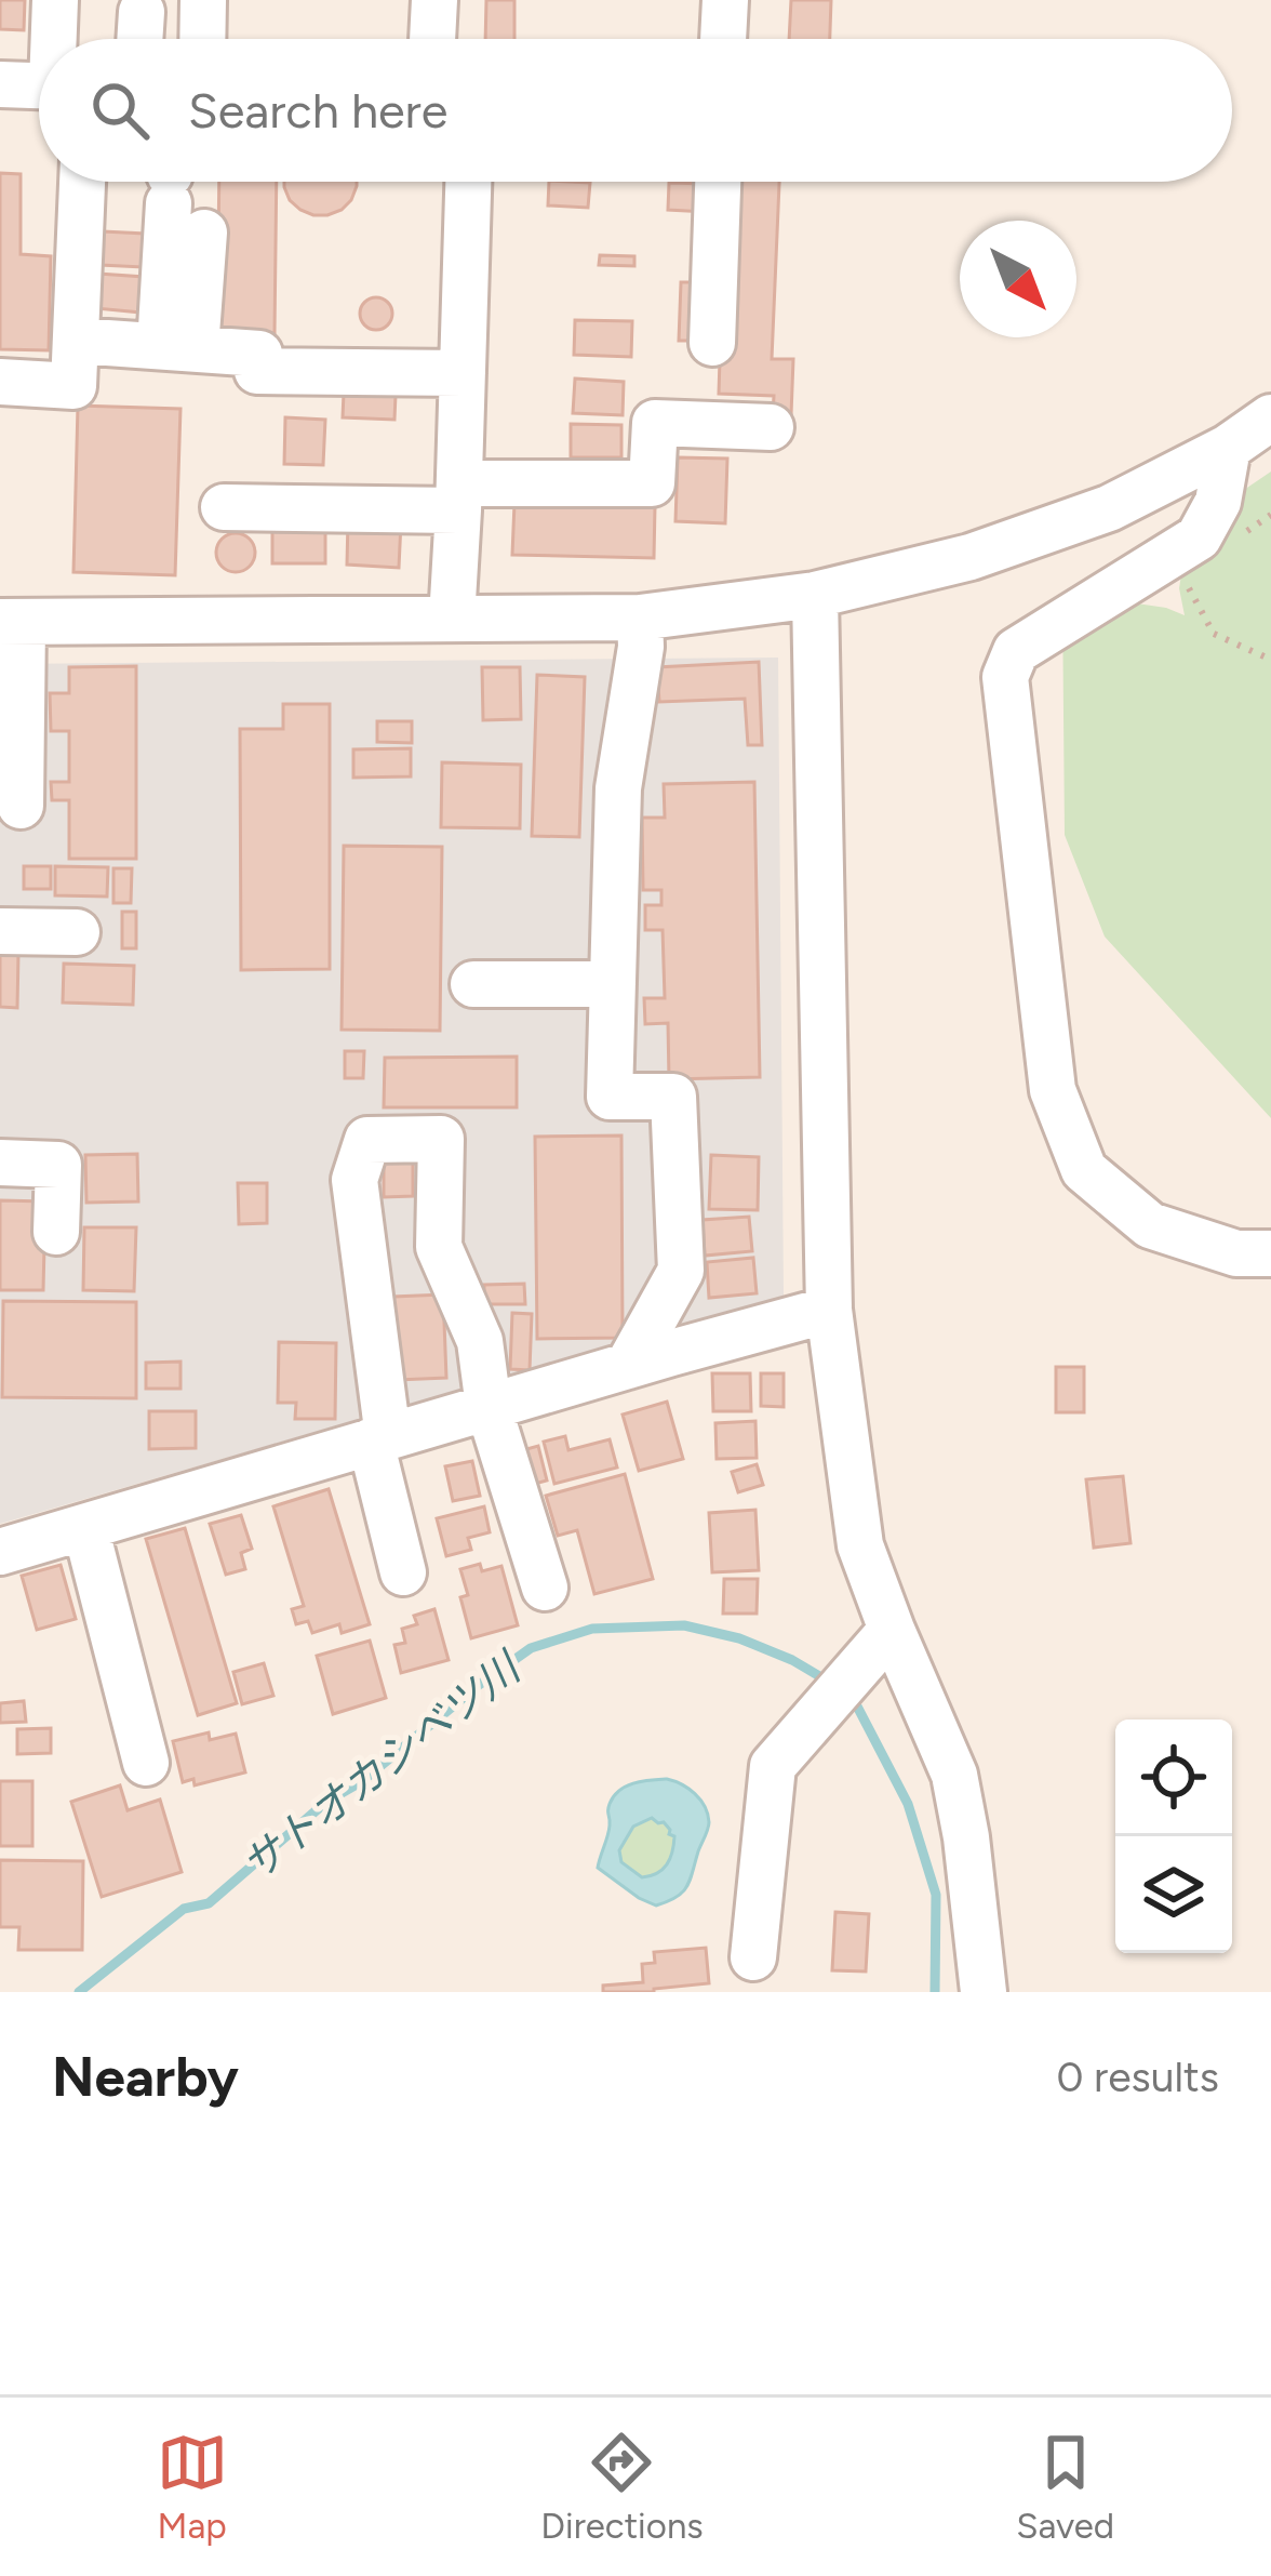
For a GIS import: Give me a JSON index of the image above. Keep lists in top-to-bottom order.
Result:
{
  "water": ["サトオカシベツ川"],
  "north": "bottom right",
  "page": {
    "search": "Search here",
    "heading": ["Nearby", "0 results"],
    "nav": ["Map", "Directions", "Saved"]
  }
}
